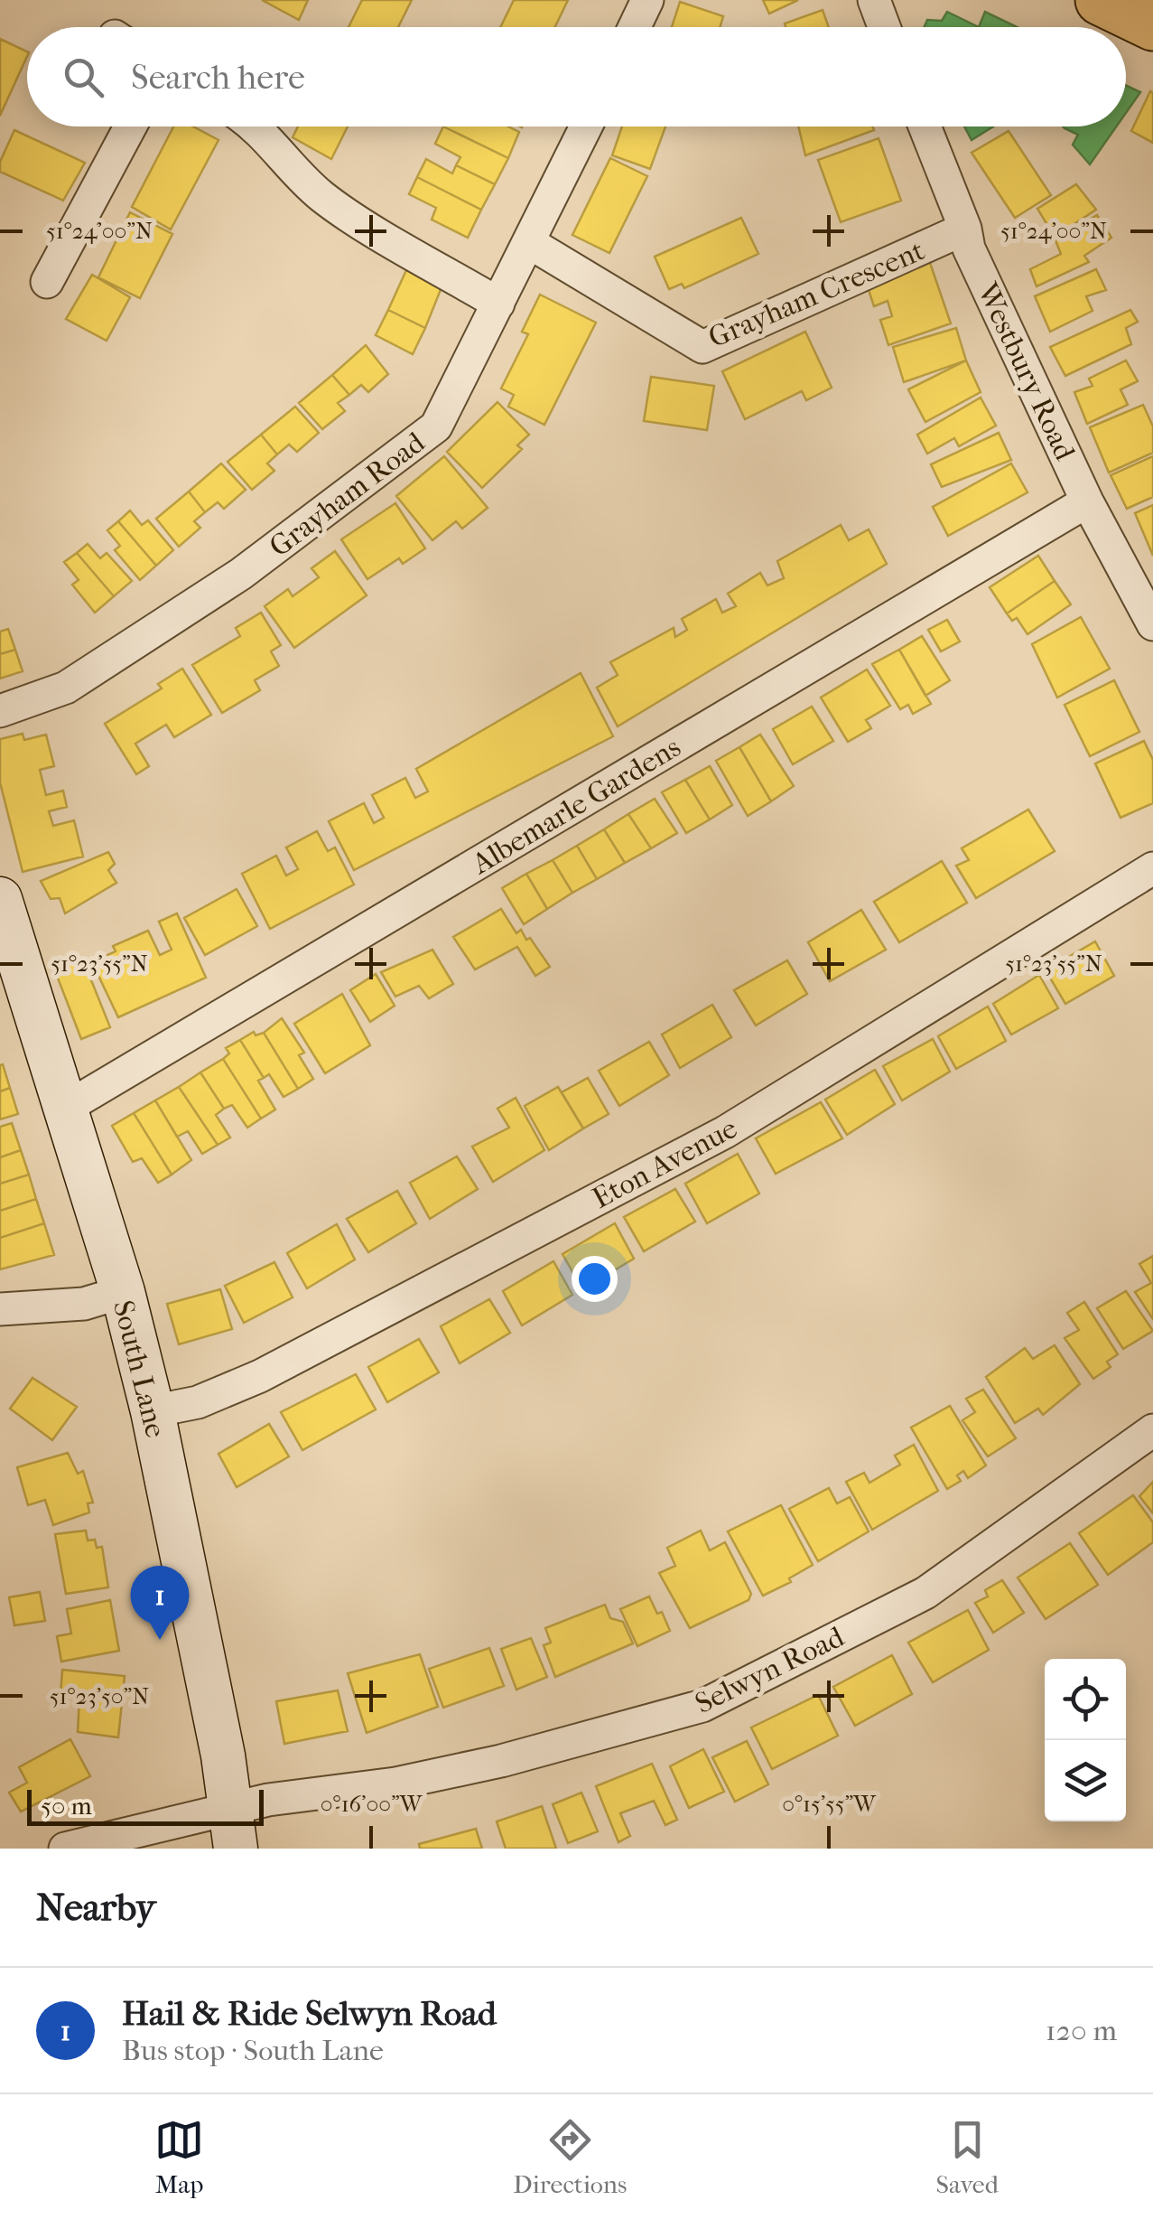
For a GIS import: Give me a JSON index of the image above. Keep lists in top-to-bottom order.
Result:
{
  "streets": {
    "street": [
      "Grayham Crescent",
      "Westbury Road",
      "Grayham Road",
      "Albemarle Gardens",
      "Eton Avenue",
      "South Lane",
      "Selwyn Road"
    ]
  },
  "crossings": [
    ["Grayham Crescent", "Westbury Road"],
    ["Grayham Crescent", "Grayham Road"],
    ["Westbury Road", "Albemarle Gardens"],
    ["Albemarle Gardens", "South Lane"],
    ["Eton Avenue", "South Lane"],
    ["South Lane", "Selwyn Road"]
  ],
  "scale_bar": "50 m",
  "page": {
    "search": "Search here",
    "pins": "1",
    "scale": "50 m",
    "heading": "Nearby",
    "list": [
      {
        "mark": "1",
        "name": "Hail & Ride Selwyn Road",
        "note": "Bus stop · South Lane",
        "value": "120 m"
      }
    ],
    "nav": ["Map", "Directions", "Saved"]
  },
  "coordinates": [
    "51°24'00\"N",
    "51°23'55\"N",
    "51°23'50\"N",
    "0°16'00\"W",
    "0°15'55\"W"
  ]
}
